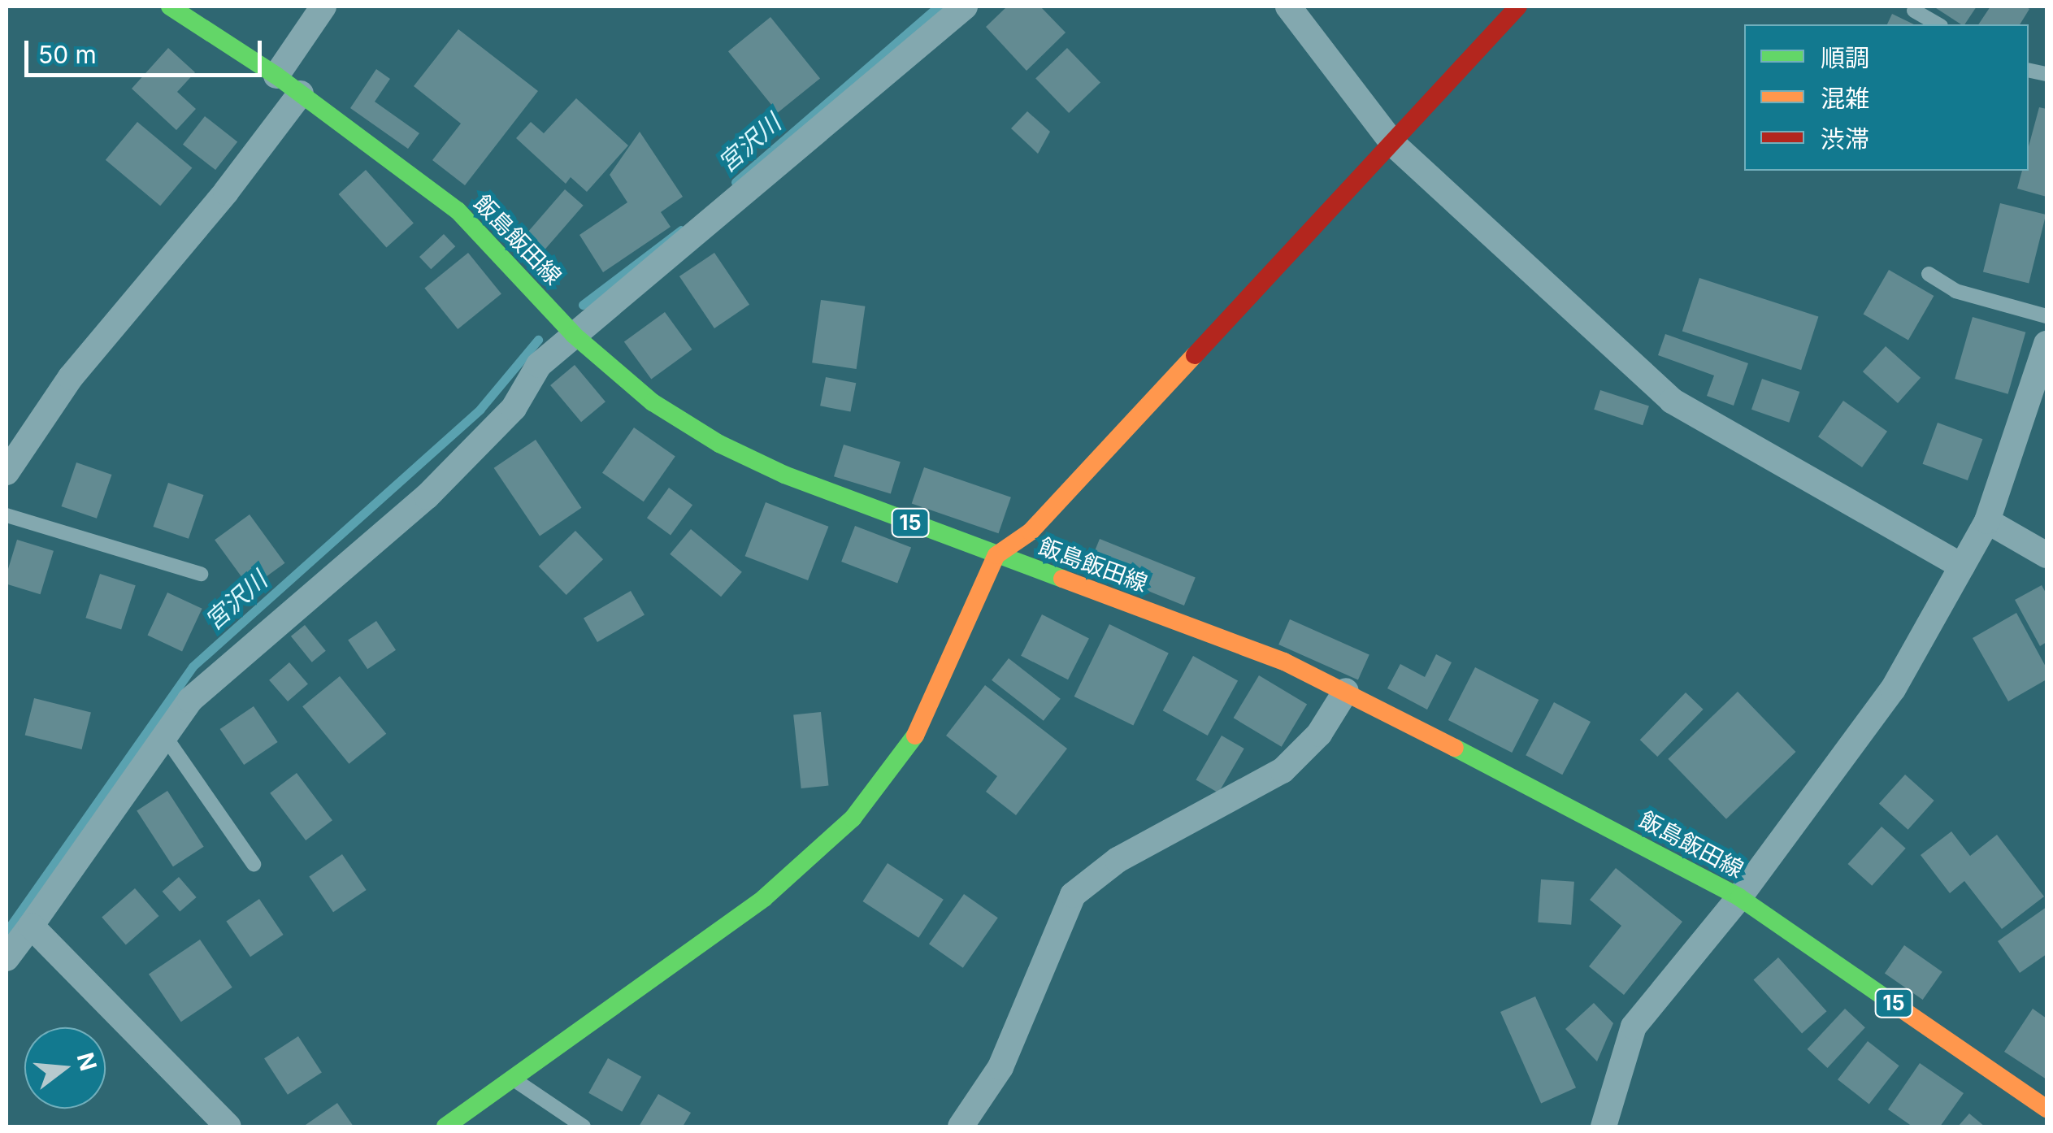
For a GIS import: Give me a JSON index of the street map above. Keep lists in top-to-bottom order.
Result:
{
  "streets": {
    "main road": ["飯島飯田線", "15"]
  },
  "water": ["宮沢川"],
  "legend": ["順調", "混雑", "渋滞"],
  "scale_bar": "50 m",
  "north": "right"
}
